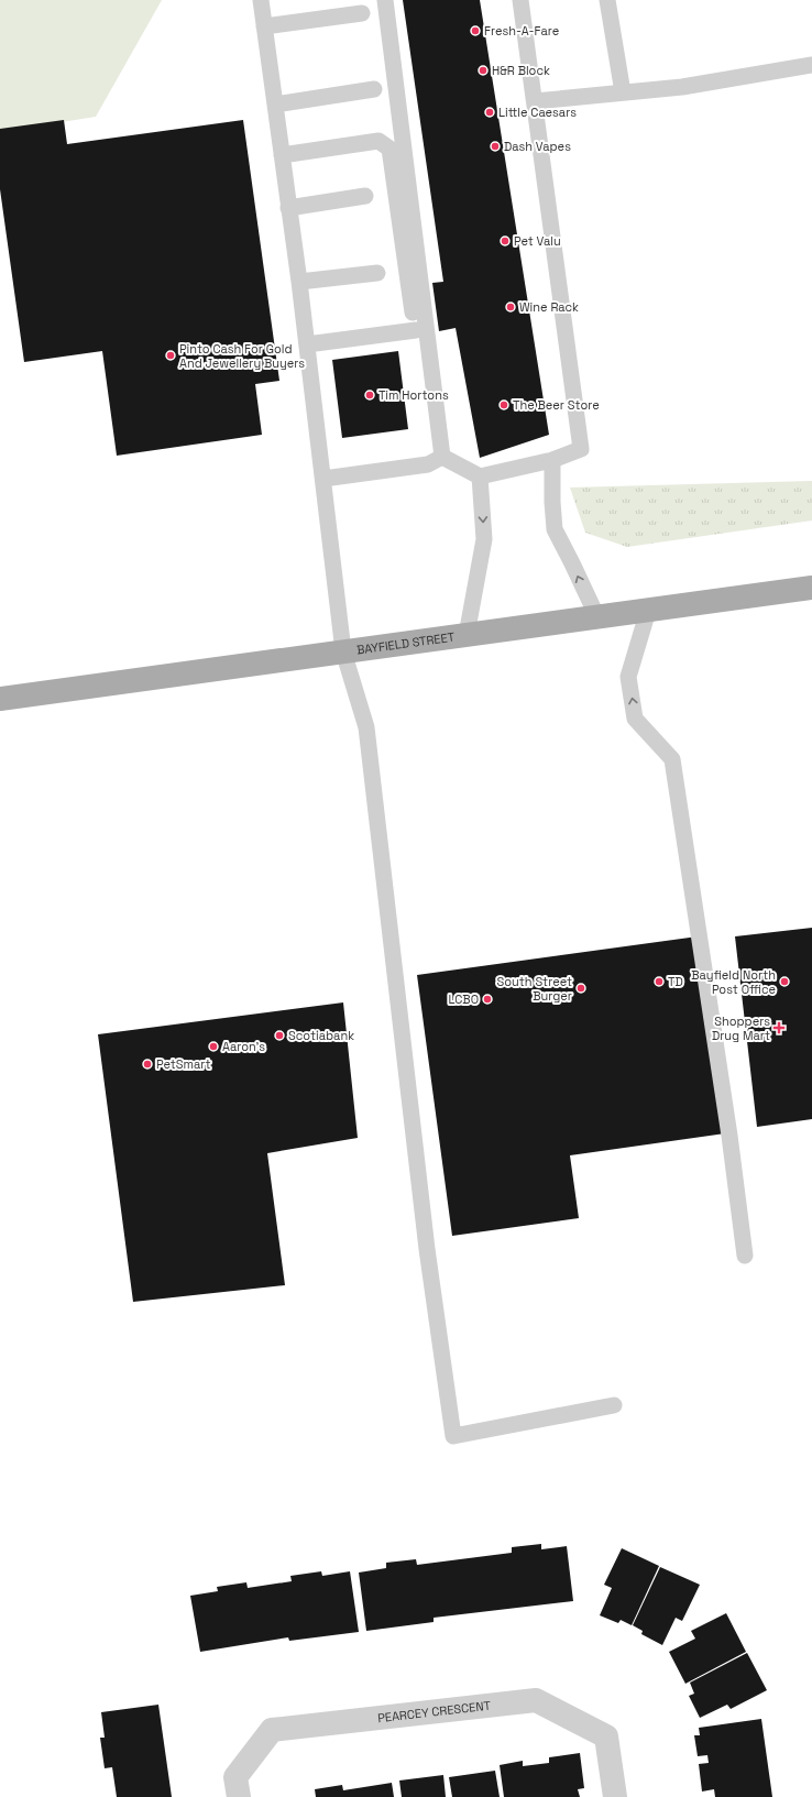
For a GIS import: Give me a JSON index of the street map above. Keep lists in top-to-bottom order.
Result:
{
  "streets": {
    "main road": ["BAYFIELD STREET"],
    "street": ["PEARCEY CRESCENT"]
  },
  "places": {
    "other": [
      "Fresh-A-Fare",
      "H&R Block",
      "Little Caesars",
      "Dash Vapes",
      "Pet Valu",
      "Wine Rack",
      "Pinto Cash For Gold And Jewellery Buyers",
      "Tim Hortons",
      "The Beer Store",
      "TD",
      "Bayfield North Post Office",
      "South Street Burger",
      "LCBO",
      "Scotiabank",
      "Aaron's",
      "PetSmart"
    ],
    "health": ["Shoppers Drug Mart"]
  }
}
